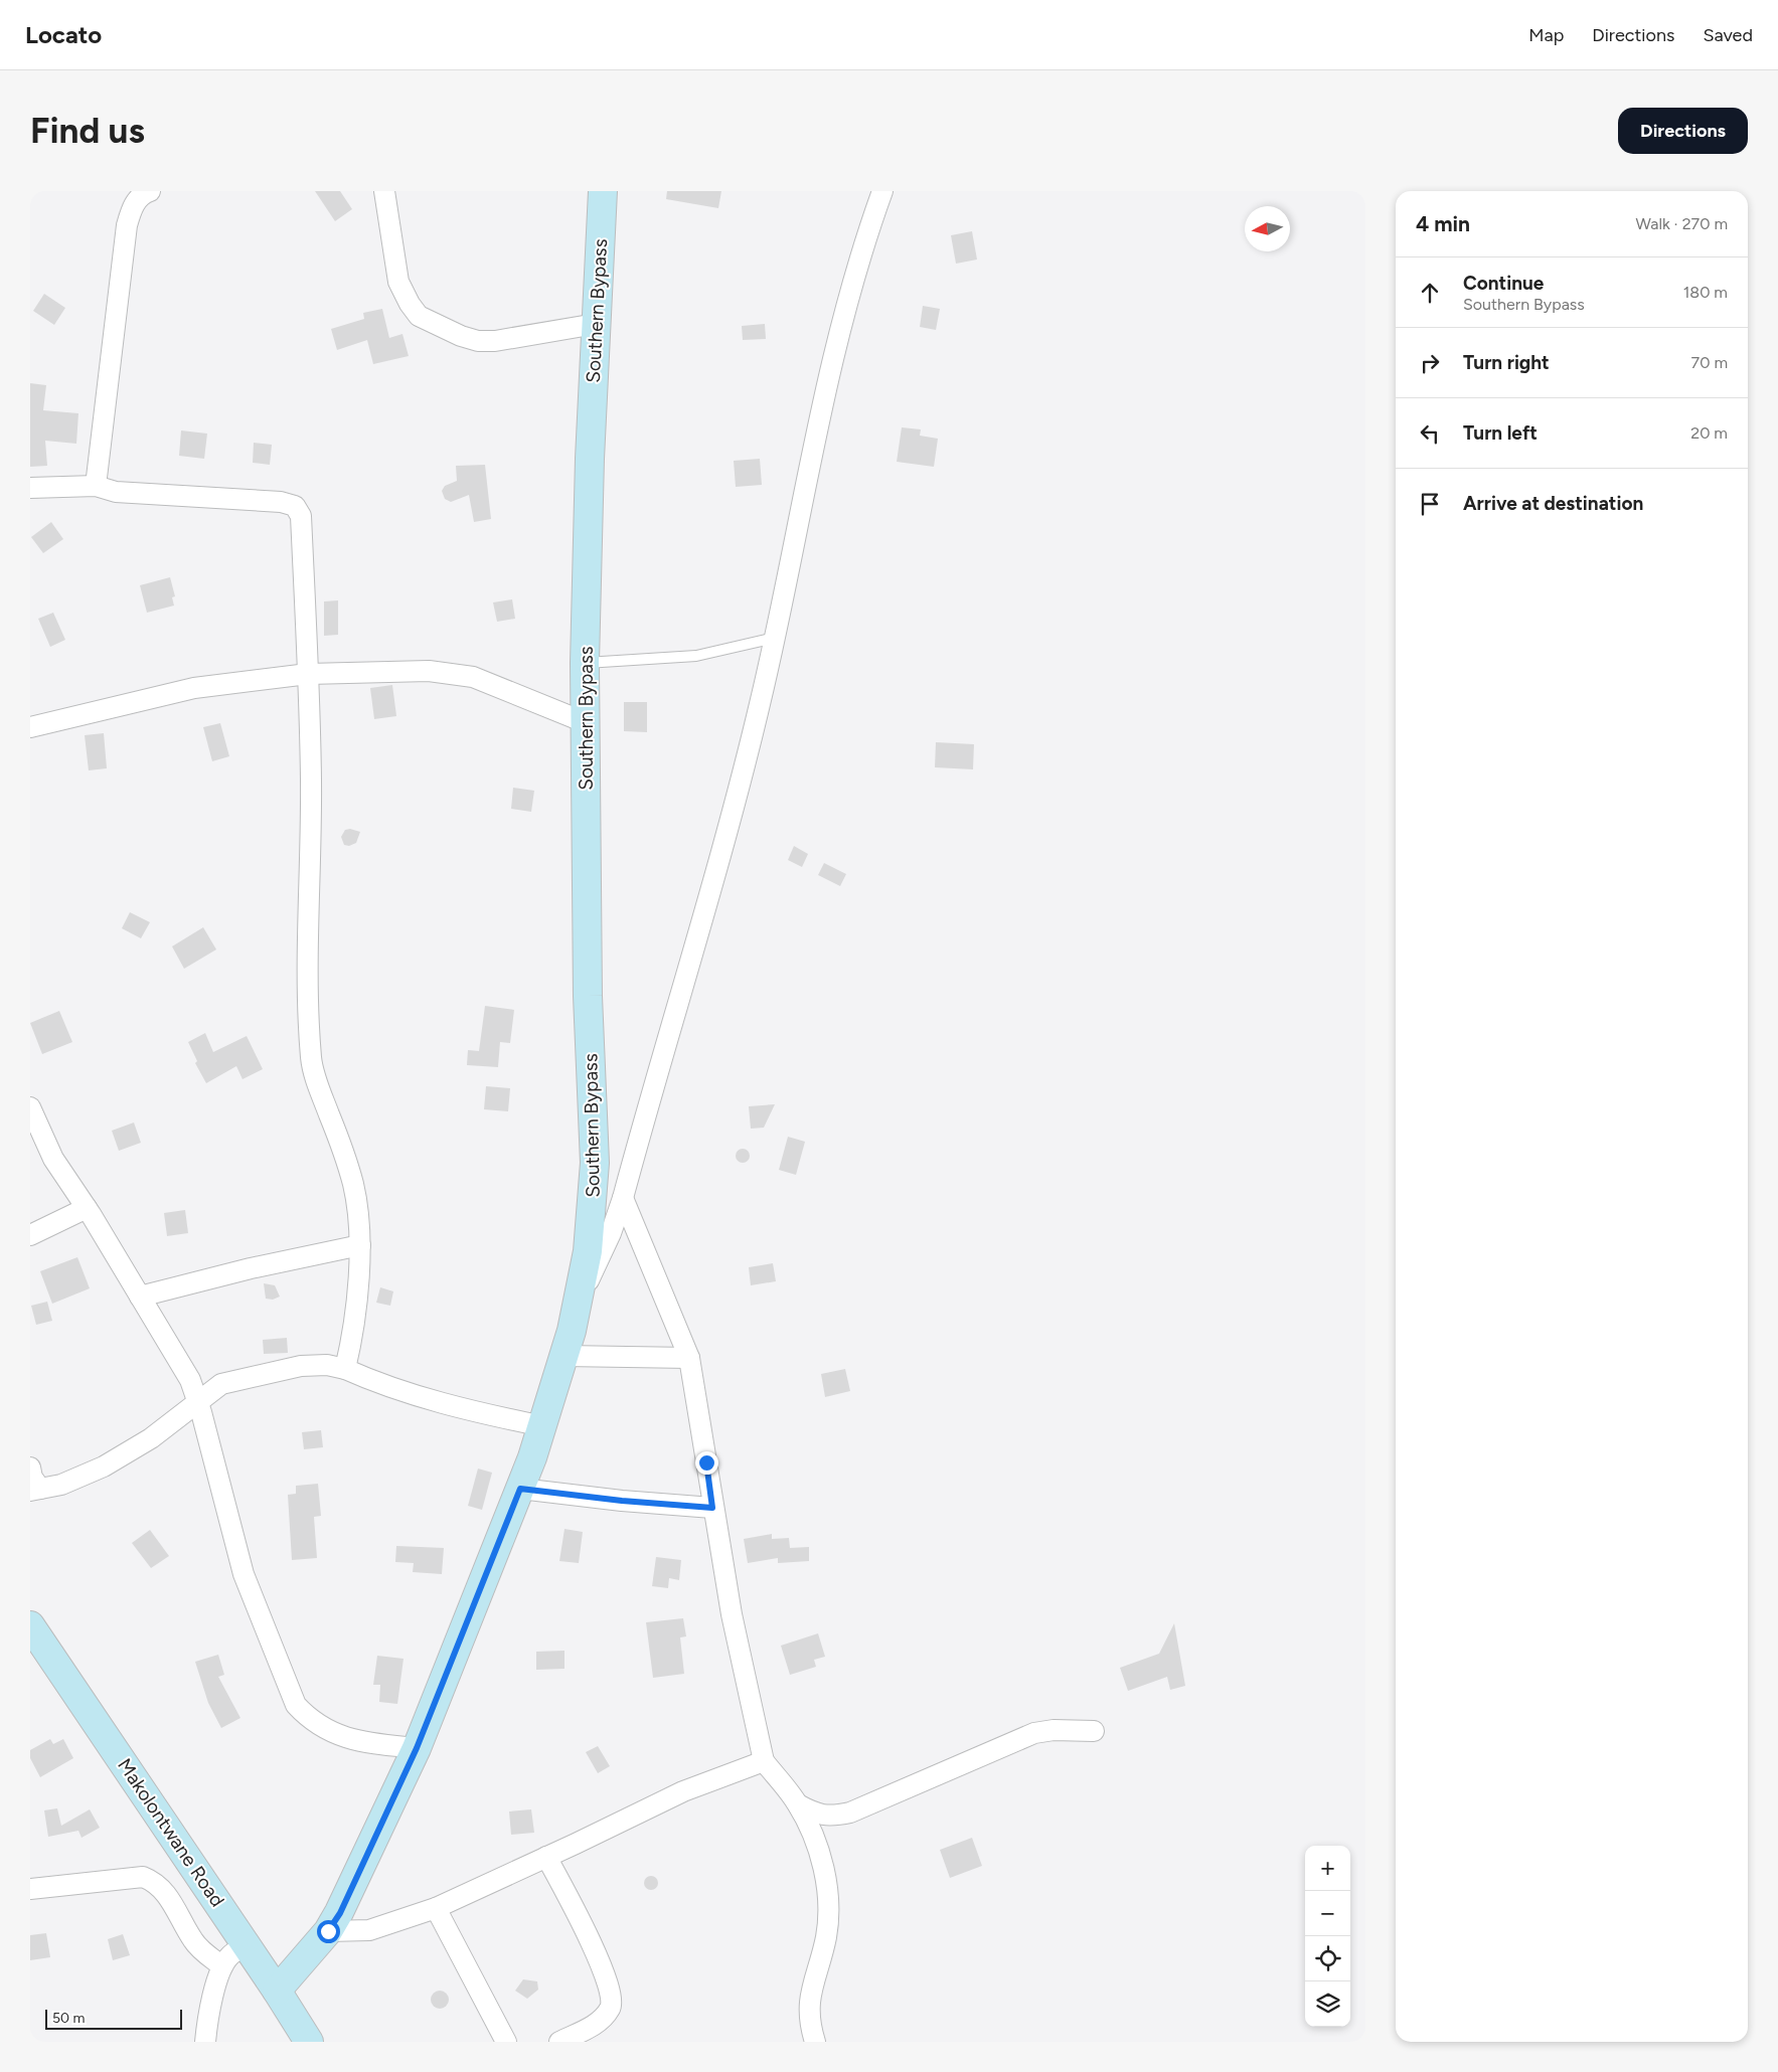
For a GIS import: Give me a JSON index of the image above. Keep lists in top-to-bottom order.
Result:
{
  "streets": {
    "street": ["Southern Bypass", "Makolontwane Road"]
  },
  "crossings": [
    ["Southern Bypass", "Makolontwane Road"]
  ],
  "scale_bar": "50 m",
  "north": "left",
  "page": {
    "header": "Locato",
    "nav": ["Map", "Directions", "Saved"],
    "buttons": "Directions",
    "title": "Find us",
    "heading": ["4 min", "Walk · 270 m"],
    "list": [
      ["Continue", "Southern Bypass", "180 m"],
      ["Turn right", "70 m"],
      ["Turn left", "20 m"],
      "Arrive at destination"
    ],
    "map_buttons": ["+", "−"],
    "scale": "50 m"
  }
}
